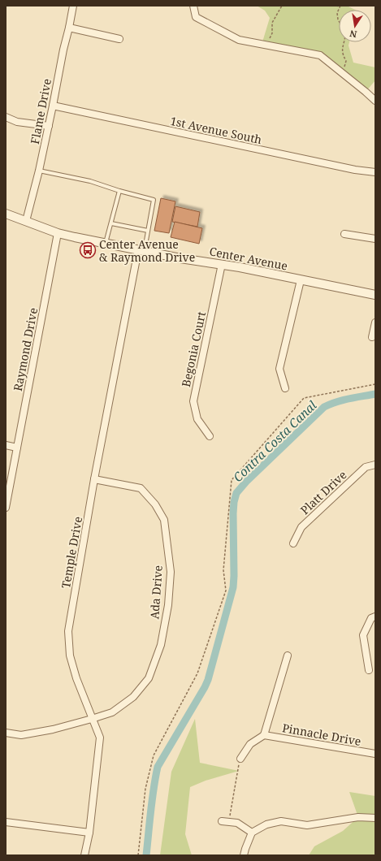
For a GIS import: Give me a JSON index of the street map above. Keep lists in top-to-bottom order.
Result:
{
  "streets": {
    "street": [
      "Flame Drive",
      "1st Avenue South",
      "Center Avenue",
      "Raymond Drive",
      "Begonia Court",
      "Platt Drive",
      "Temple Drive",
      "Ada Drive",
      "Pinnacle Drive"
    ]
  },
  "crossings": [
    ["Flame Drive", "1st Avenue South"],
    ["Flame Drive", "Center Avenue"],
    ["Center Avenue", "Raymond Drive"],
    ["Center Avenue", "Begonia Court"],
    ["Center Avenue", "Temple Drive"],
    ["Temple Drive", "Ada Drive"]
  ],
  "water": ["Contra Costa Canal"],
  "places": {
    "bus stop": ["Center Avenue & Raymond Drive"]
  },
  "north": "bottom"
}
